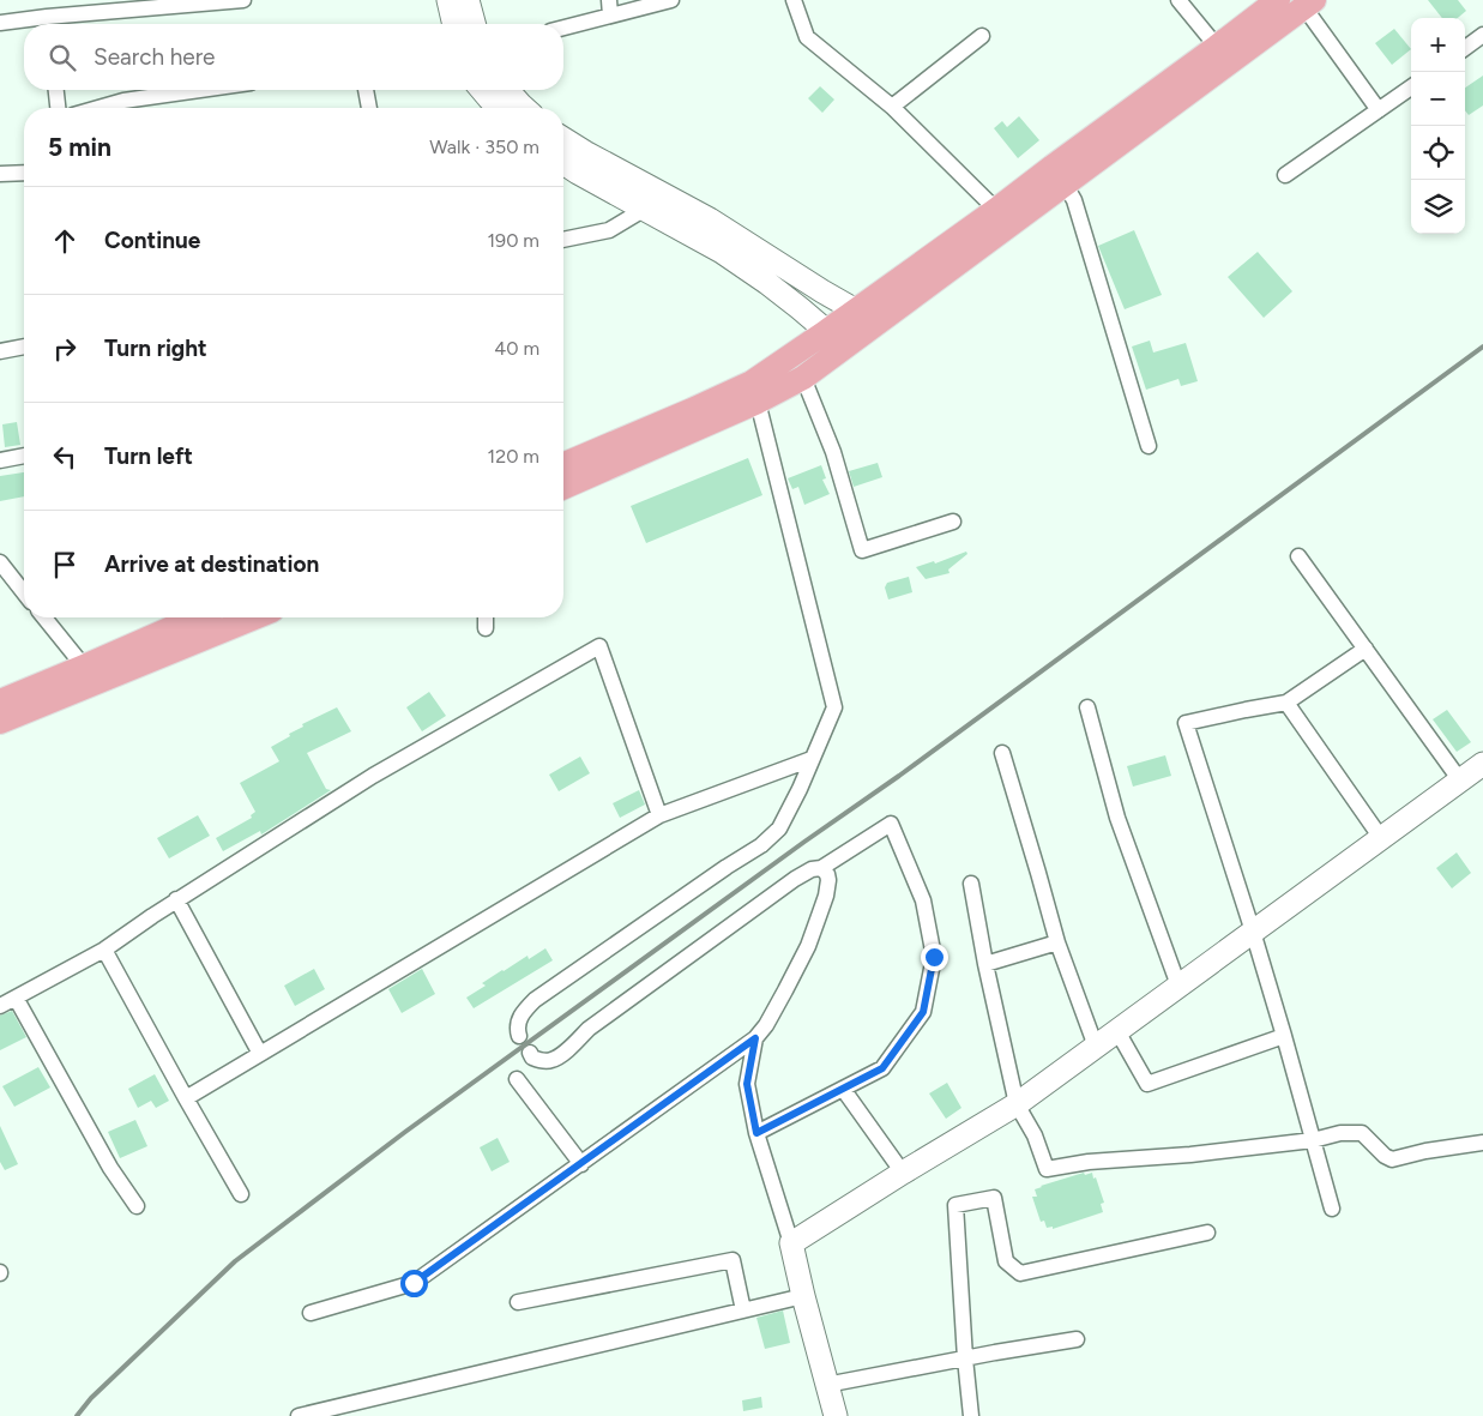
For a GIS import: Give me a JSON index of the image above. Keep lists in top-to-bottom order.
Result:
{
  "page": {
    "map_buttons": ["+", "−"],
    "search": "Search here",
    "heading": ["5 min", "Walk · 350 m"],
    "list": [
      ["Continue", "190 m"],
      ["Turn right", "40 m"],
      ["Turn left", "120 m"],
      "Arrive at destination"
    ]
  }
}
